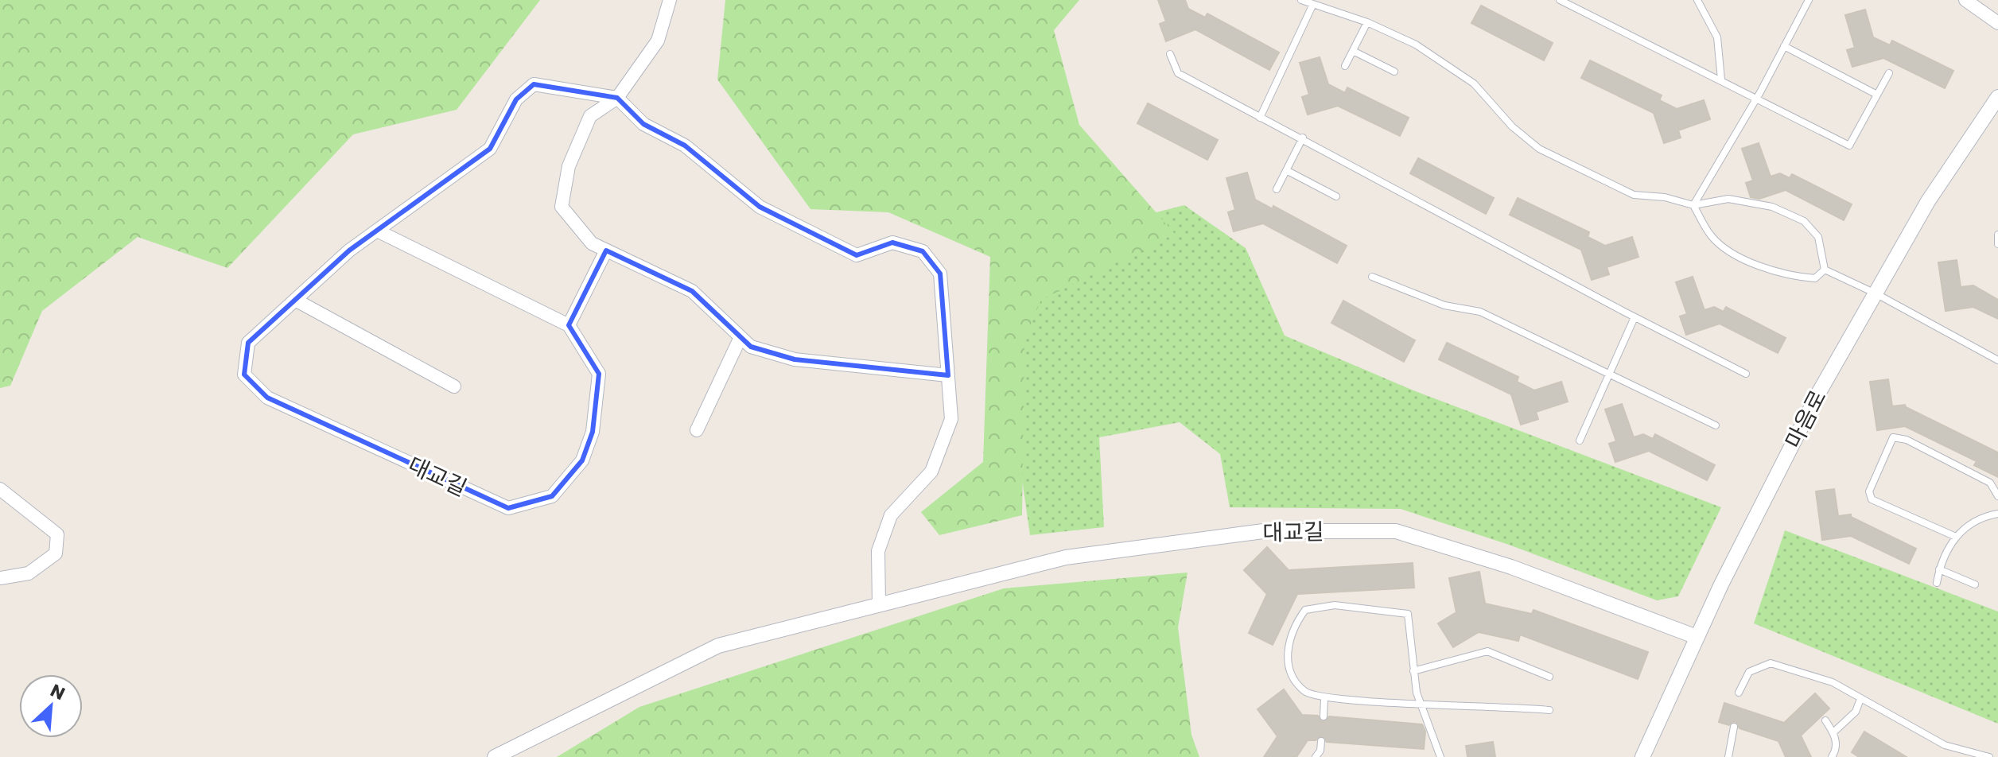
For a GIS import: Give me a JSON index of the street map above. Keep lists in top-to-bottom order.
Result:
{
  "streets": {
    "street": ["마음로", "대교길"]
  },
  "crossings": [
    ["마음로", "대교길"]
  ],
  "north": "top right"
}
